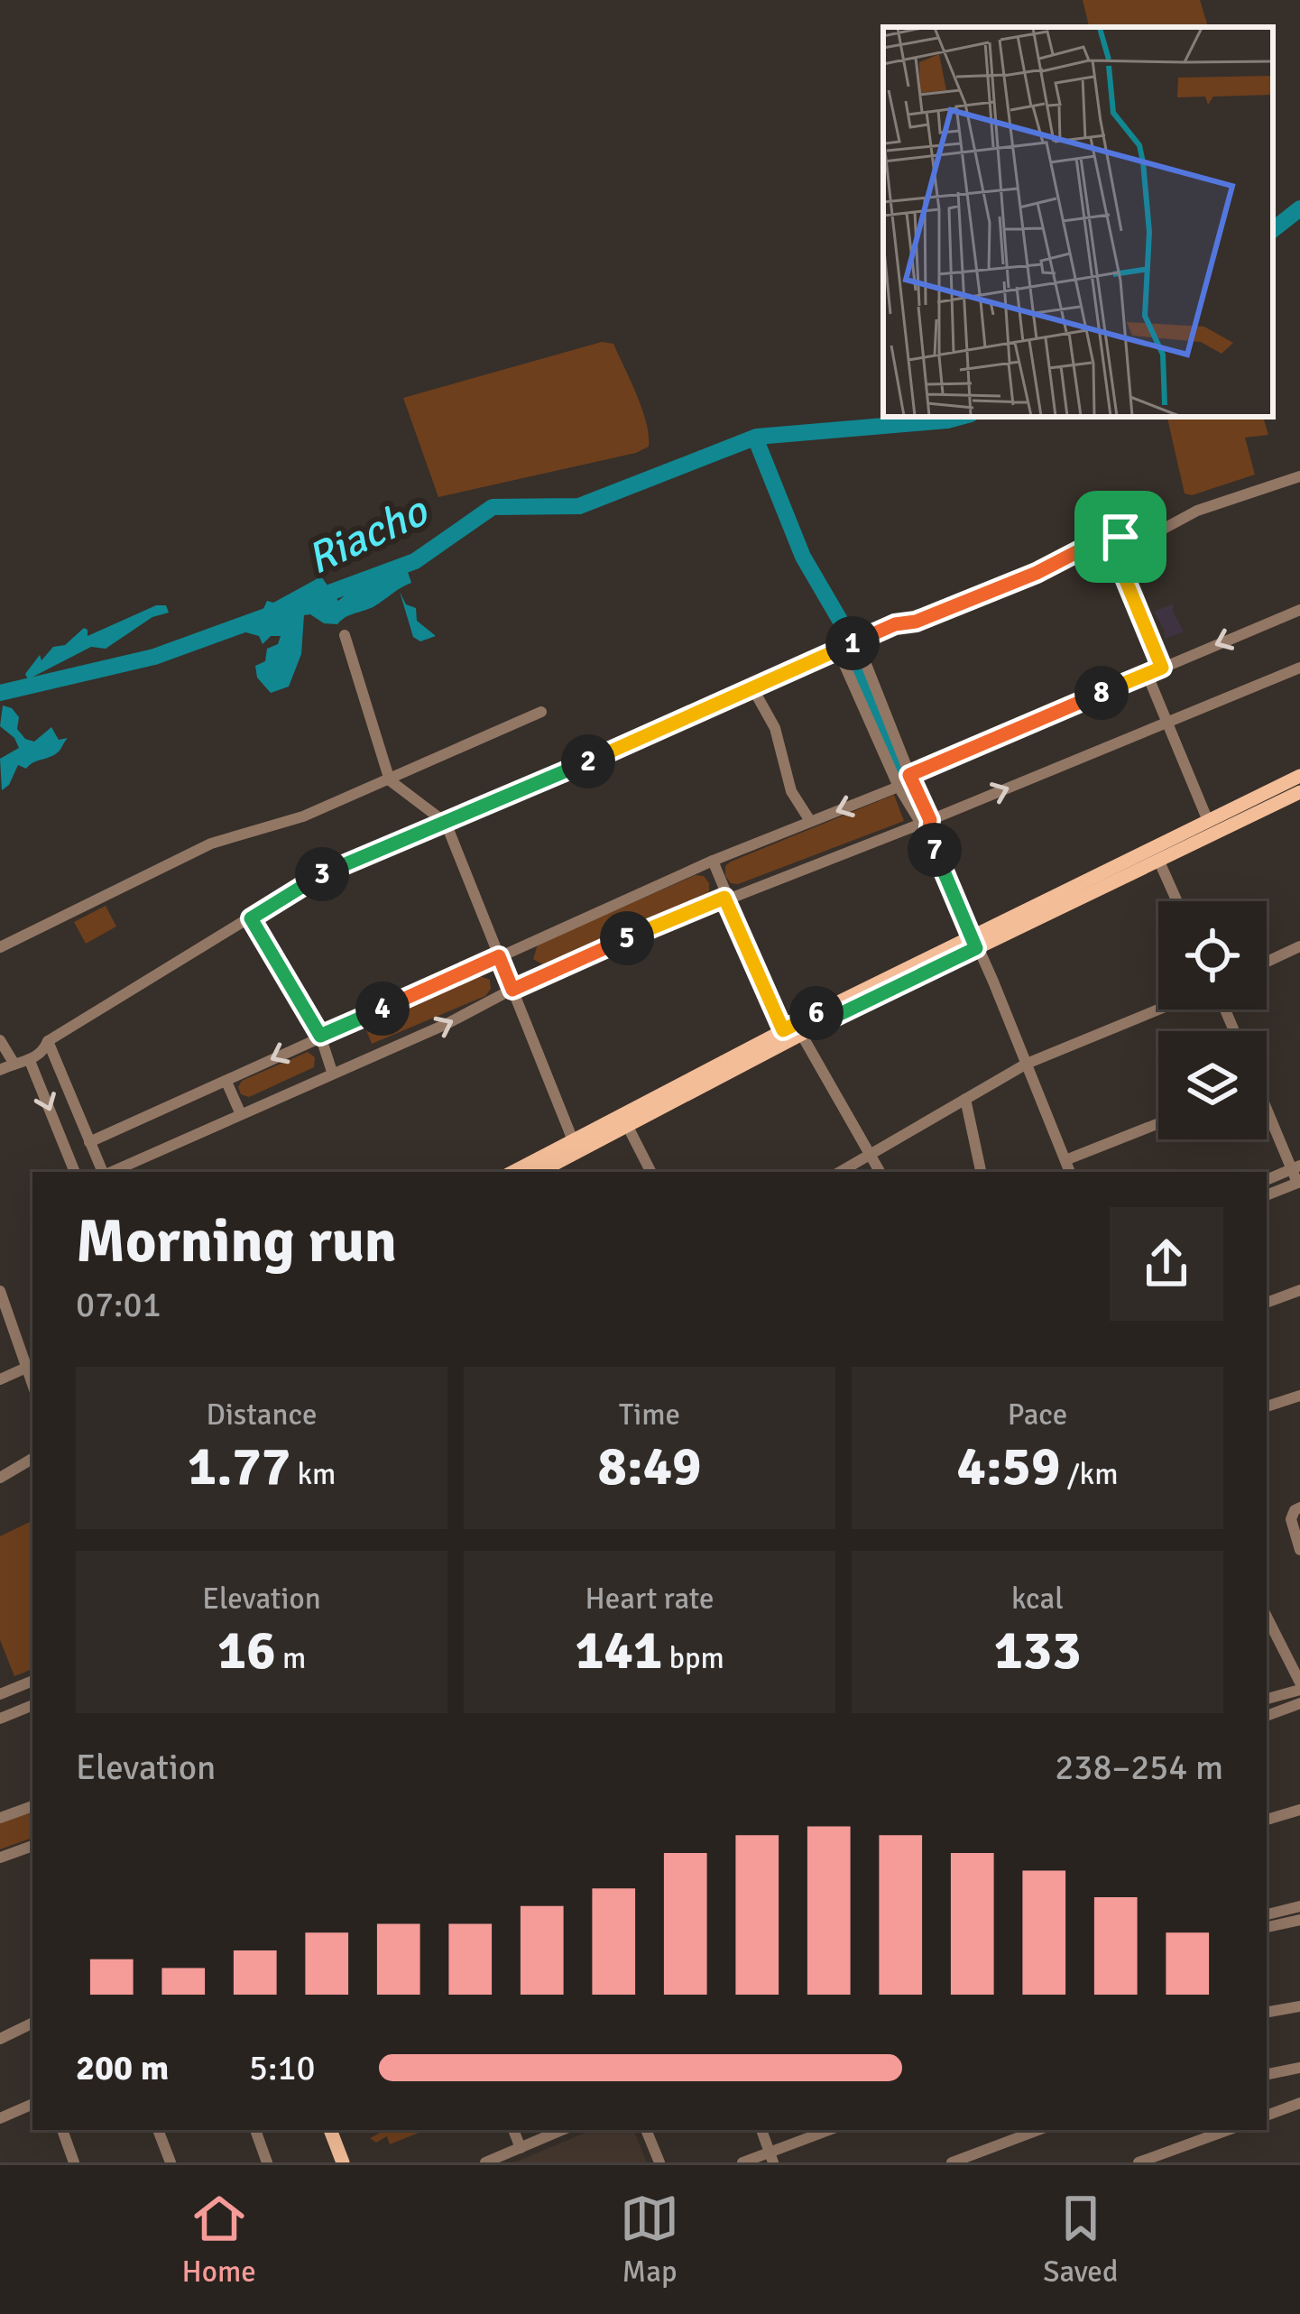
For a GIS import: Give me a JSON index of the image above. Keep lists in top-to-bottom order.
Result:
{
  "water": ["Riacho"],
  "page": {
    "pins": [
      "1",
      "8",
      "2",
      "7",
      "3",
      "5",
      "4",
      "6"
    ],
    "heading": ["Morning run", "07:01"],
    "stats": [
      ["Distance", "1.77 km"],
      ["Time", "8:49"],
      ["Pace", "4:59 /km"],
      ["Elevation", "16 m"],
      ["Heart rate", "141 bpm"],
      ["kcal", "133"]
    ],
    "chart": ["Elevation", "238–254 m"],
    "list": [
      {
        "name": "200 m",
        "note": "5:10"
      }
    ],
    "tabs": ["Home", "Map", "Saved"]
  }
}
